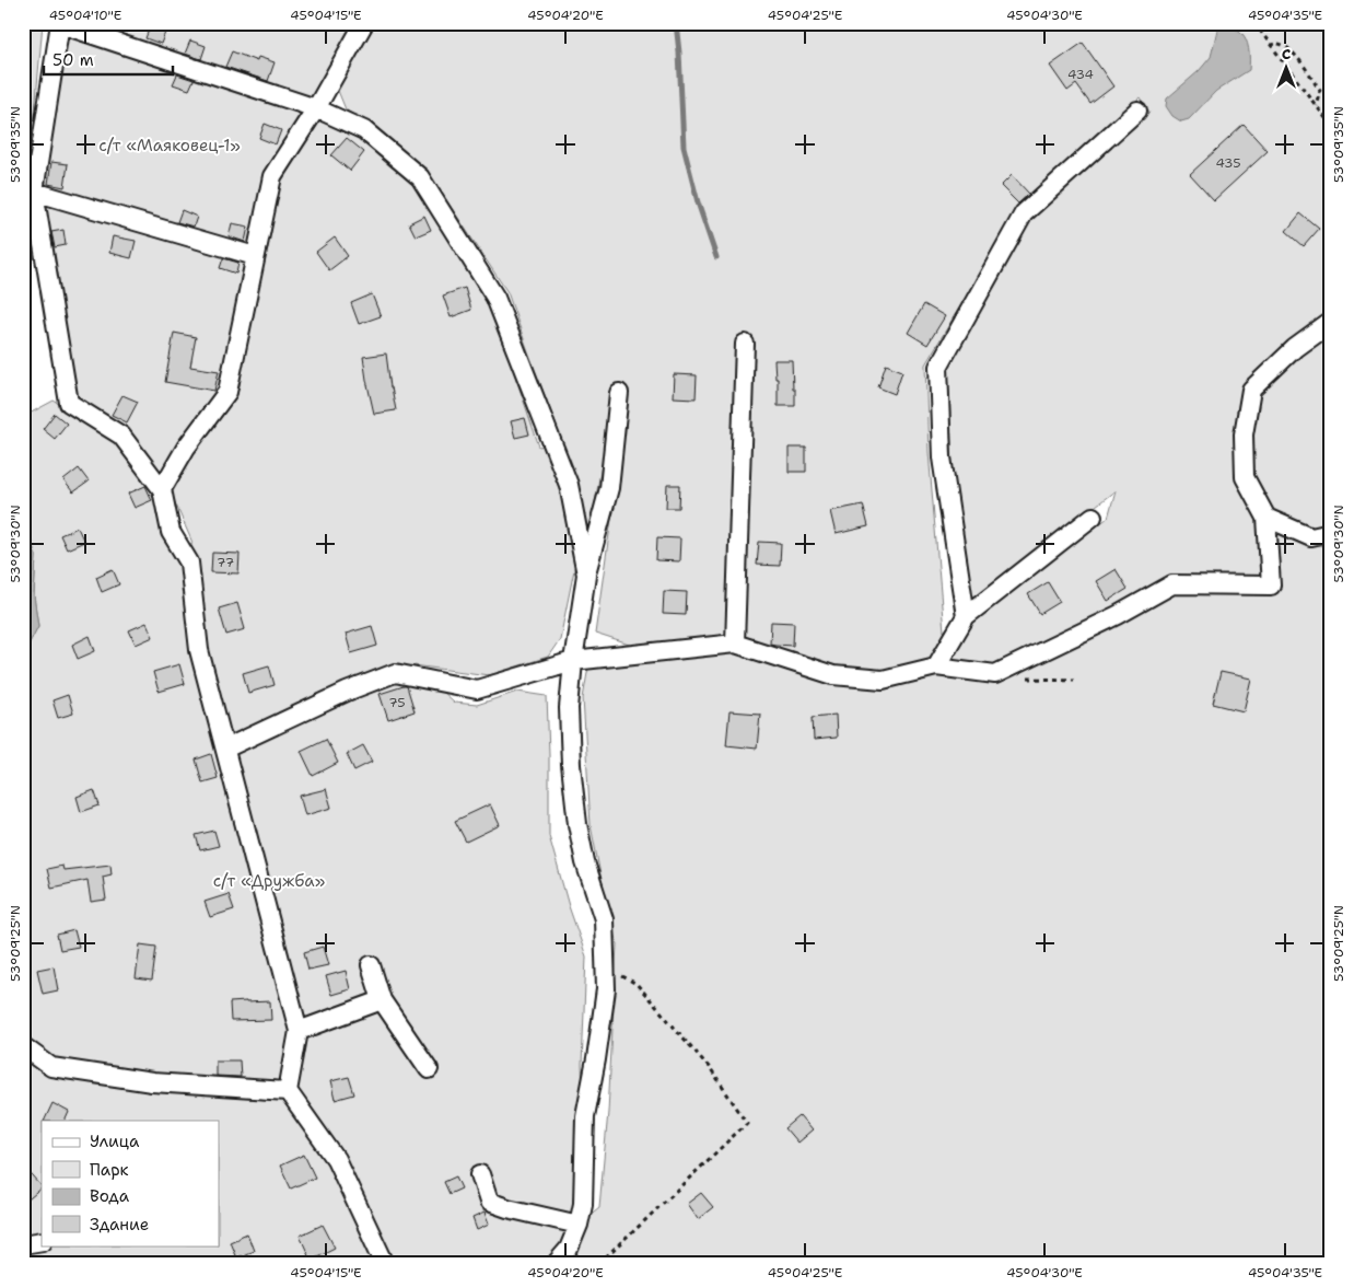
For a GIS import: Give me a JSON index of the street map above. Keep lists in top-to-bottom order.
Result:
{
  "parks": ["с/т «Маяковец-1»", "с/т «Дружба»"],
  "house_numbers": [
    "434",
    "435",
    "77",
    "75"
  ],
  "legend": [
    "Улица",
    "Парк",
    "Вода",
    "Здание"
  ],
  "scale_bar": "50 m",
  "north": "top",
  "coordinates": [
    "45°04'10\"E",
    "45°04'15\"E",
    "45°04'20\"E",
    "45°04'25\"E",
    "45°04'30\"E",
    "45°04'35\"E",
    "53°09'35\"N",
    "53°09'30\"N",
    "53°09'25\"N"
  ]
}
